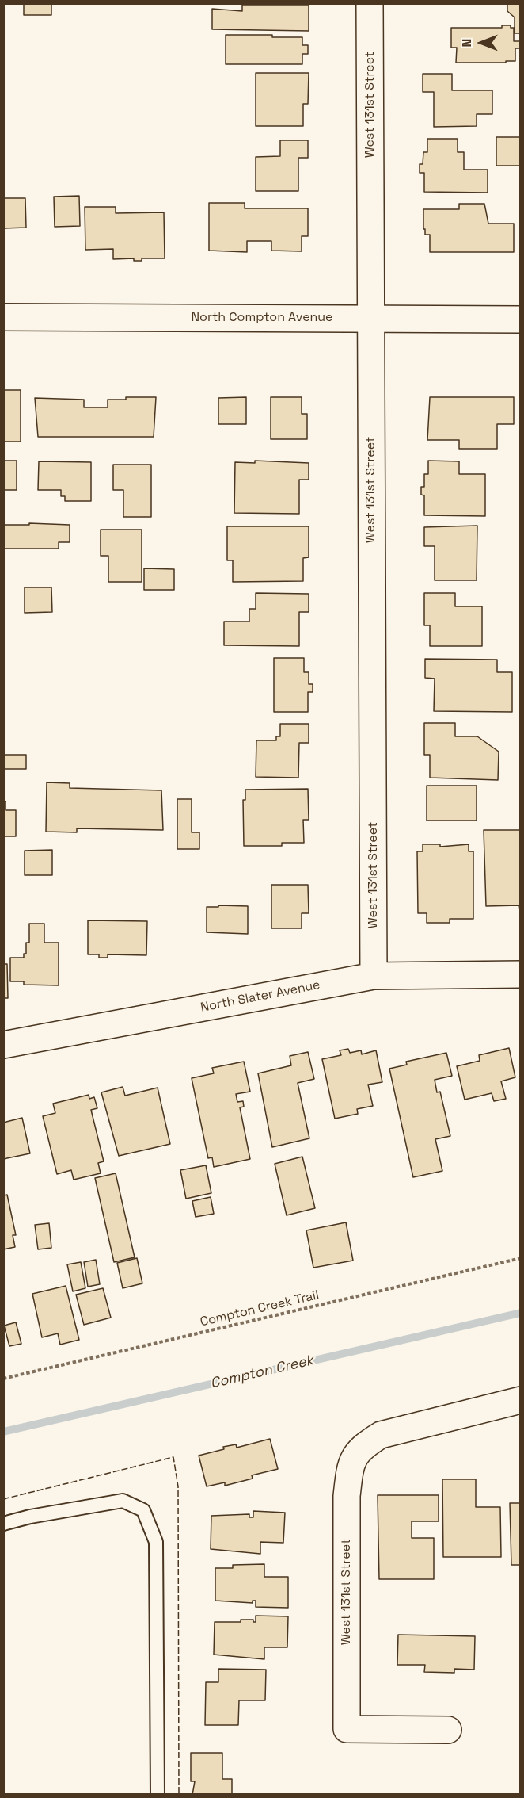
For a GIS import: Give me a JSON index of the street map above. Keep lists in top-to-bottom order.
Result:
{
  "streets": {
    "street": ["West 131st Street", "North Compton Avenue", "North Slater Avenue"],
    "path": ["Compton Creek Trail"]
  },
  "crossings": [
    ["West 131st Street", "North Compton Avenue"],
    ["West 131st Street", "North Slater Avenue"]
  ],
  "water": ["Compton Creek"],
  "north": "left"
}
